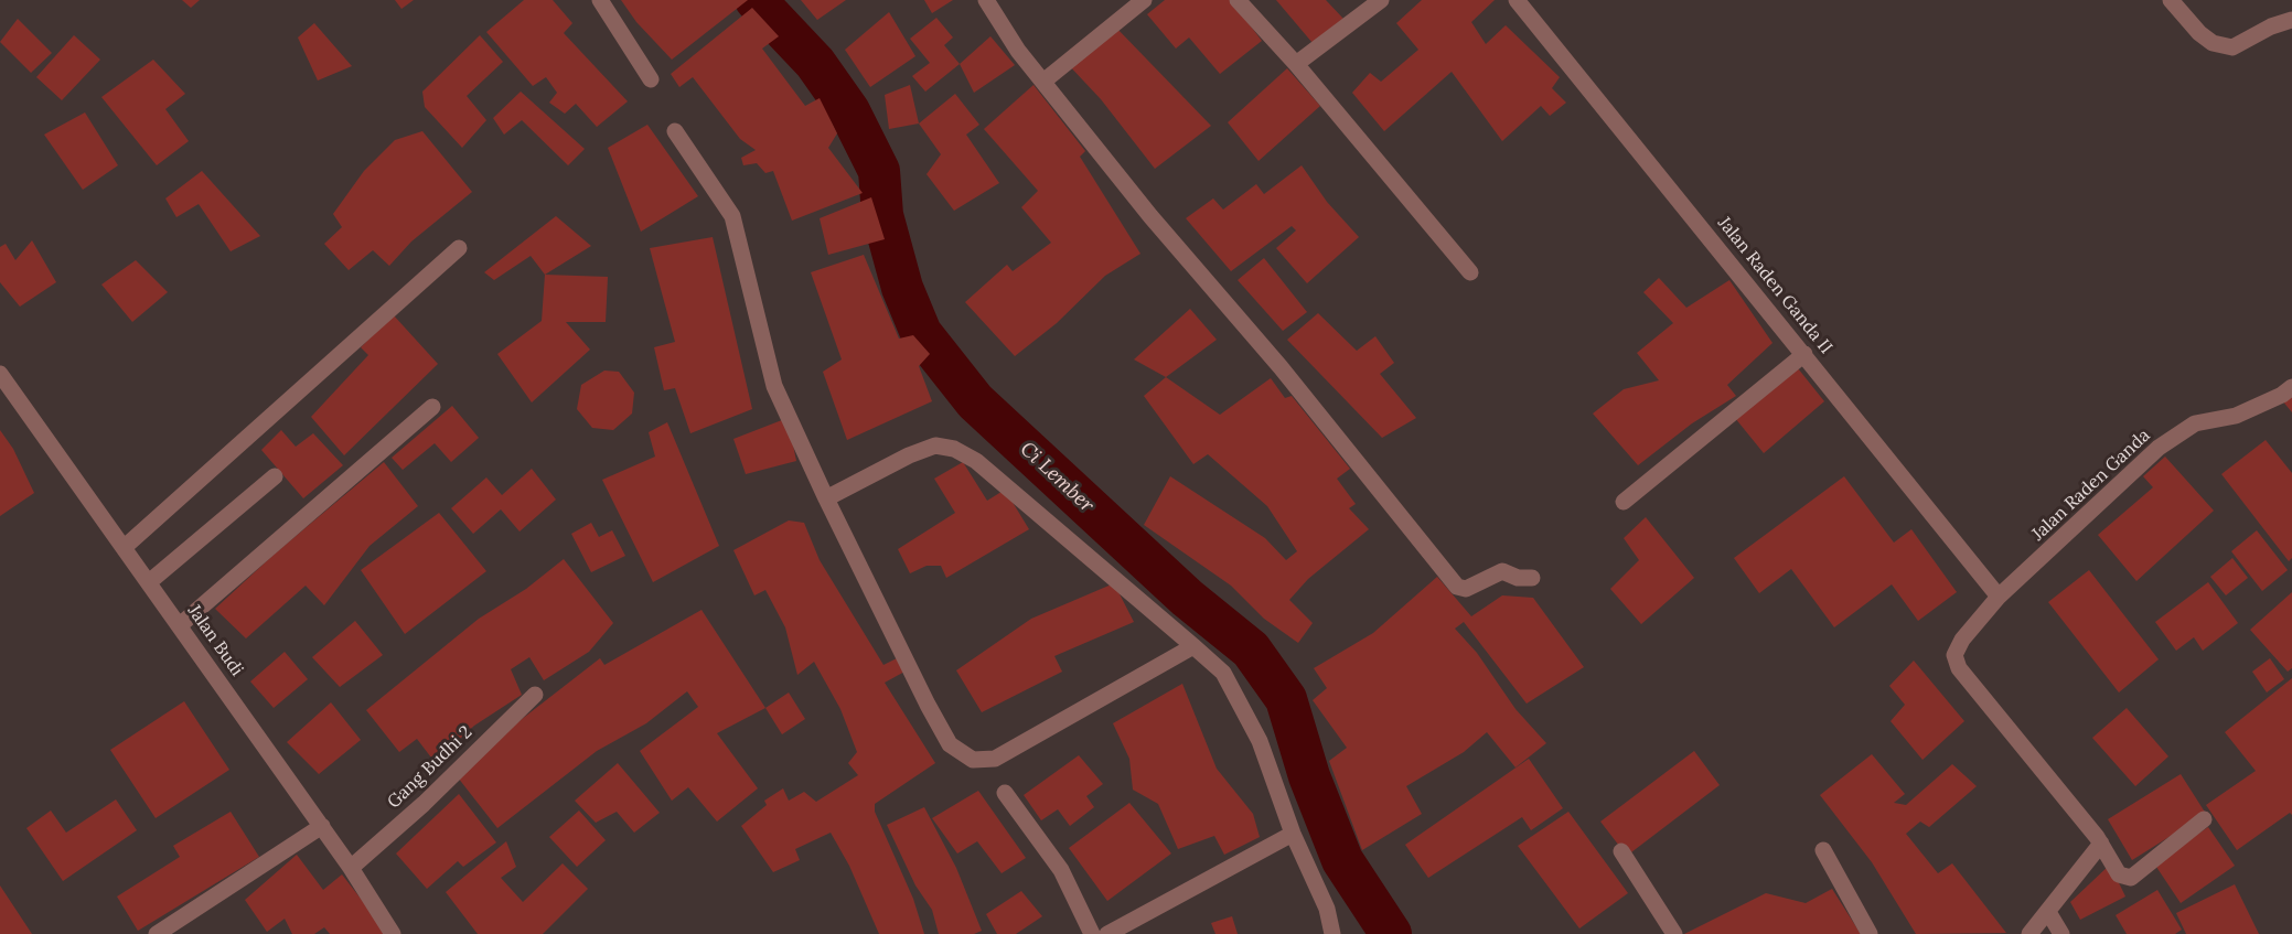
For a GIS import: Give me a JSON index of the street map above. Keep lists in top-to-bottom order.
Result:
{
  "streets": {
    "street": [
      "Jalan Raden Ganda II",
      "Jalan Raden Ganda",
      "Jalan Budi",
      "Gang Budhi 2"
    ]
  },
  "crossings": [
    ["Jalan Raden Ganda II", "Jalan Raden Ganda"],
    ["Jalan Budi", "Gang Budhi 2"]
  ],
  "water": ["Ci Lember"]
}
